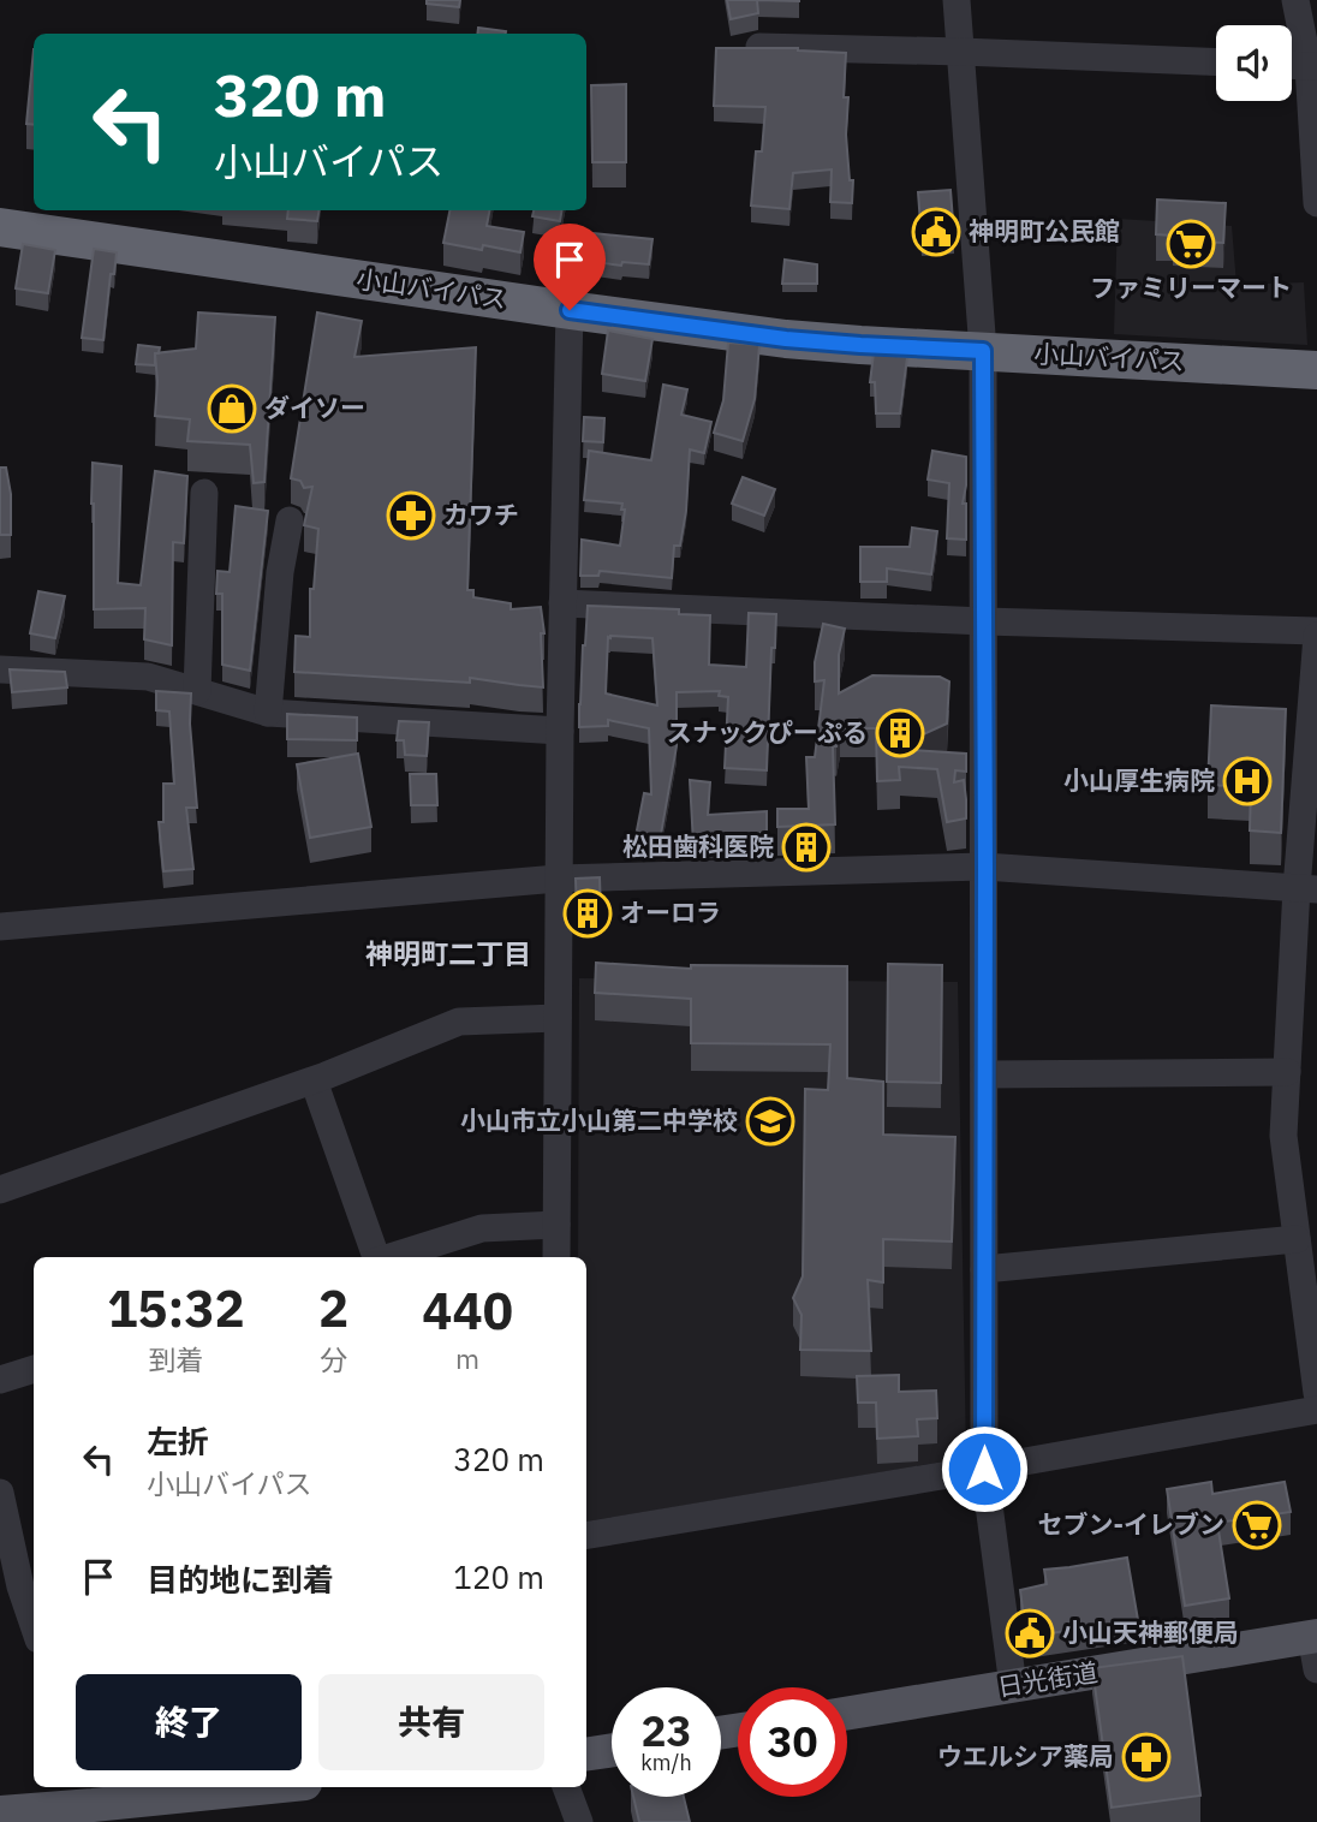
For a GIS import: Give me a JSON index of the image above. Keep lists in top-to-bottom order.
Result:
{
  "streets": {
    "highway": ["小山バイパス"],
    "main road": ["日光街道"]
  },
  "districts": ["神明町二丁目"],
  "places": {
    "public building": ["神明町公民館", "小山天神郵便局"],
    "supermarket": ["ファミリーマート", "セブン-イレブン"],
    "shop": ["ダイソー"],
    "pharmacy": ["カワチ", "ウエルシア薬局"],
    "building": ["スナックぴーぷる", "松田歯科医院", "オーロラ"],
    "hospital": ["小山厚生病院"],
    "school or university": ["小山市立小山第二中学校"]
  },
  "page": {
    "turn": ["320 m", "小山バイパス"],
    "eta": [
      "15:32",
      "到着",
      "2",
      "分",
      "440",
      "m"
    ],
    "list": [
      {
        "name": "左折",
        "note": "小山バイパス",
        "value": "320 m"
      },
      {
        "name": "目的地に到着",
        "value": "120 m"
      }
    ],
    "buttons": ["終了", "共有"],
    "speed": "23 km/h",
    "limit": "30"
  }
}
